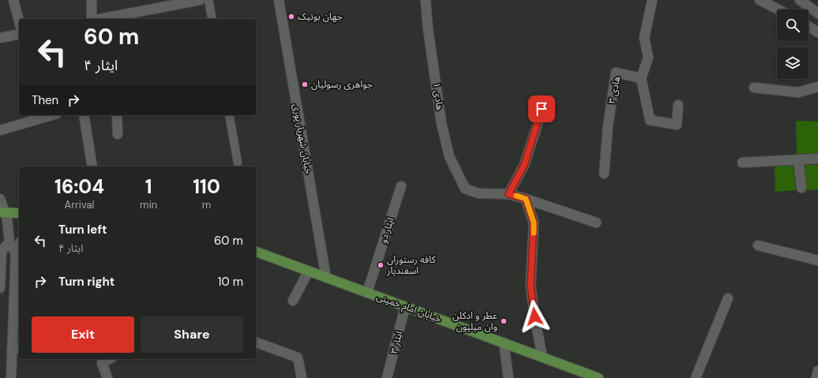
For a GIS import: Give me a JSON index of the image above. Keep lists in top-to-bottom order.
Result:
{
  "streets": {
    "main road": ["خیابان امام خمینی"],
    "street": [
      "هادی ۳",
      "هادی ۱",
      "خیابان شهریار پوری",
      "ایثار دو",
      "ایثار ۳"
    ]
  },
  "crossings": [
    ["خیابان شهریار پوری", "خیابان امام خمینی"],
    ["ایثار دو", "خیابان امام خمینی"],
    ["خیابان امام خمینی", "ایثار ۳"]
  ],
  "places": [
    "جهان بوتیک",
    "جواهری رسولیان",
    "کافه رستوران اسفندیار",
    "عطر و ادکلن وان میلیون"
  ],
  "page": {
    "turn": ["60 m", "ایثار ۴"],
    "then": "Then",
    "eta": [
      "16:04",
      "Arrival",
      "1",
      "min",
      "110",
      "m"
    ],
    "list": [
      {
        "name": "Turn left",
        "note": "ایثار ۴",
        "value": "60 m"
      },
      {
        "name": "Turn right",
        "value": "10 m"
      }
    ],
    "buttons": ["Exit", "Share"]
  }
}
